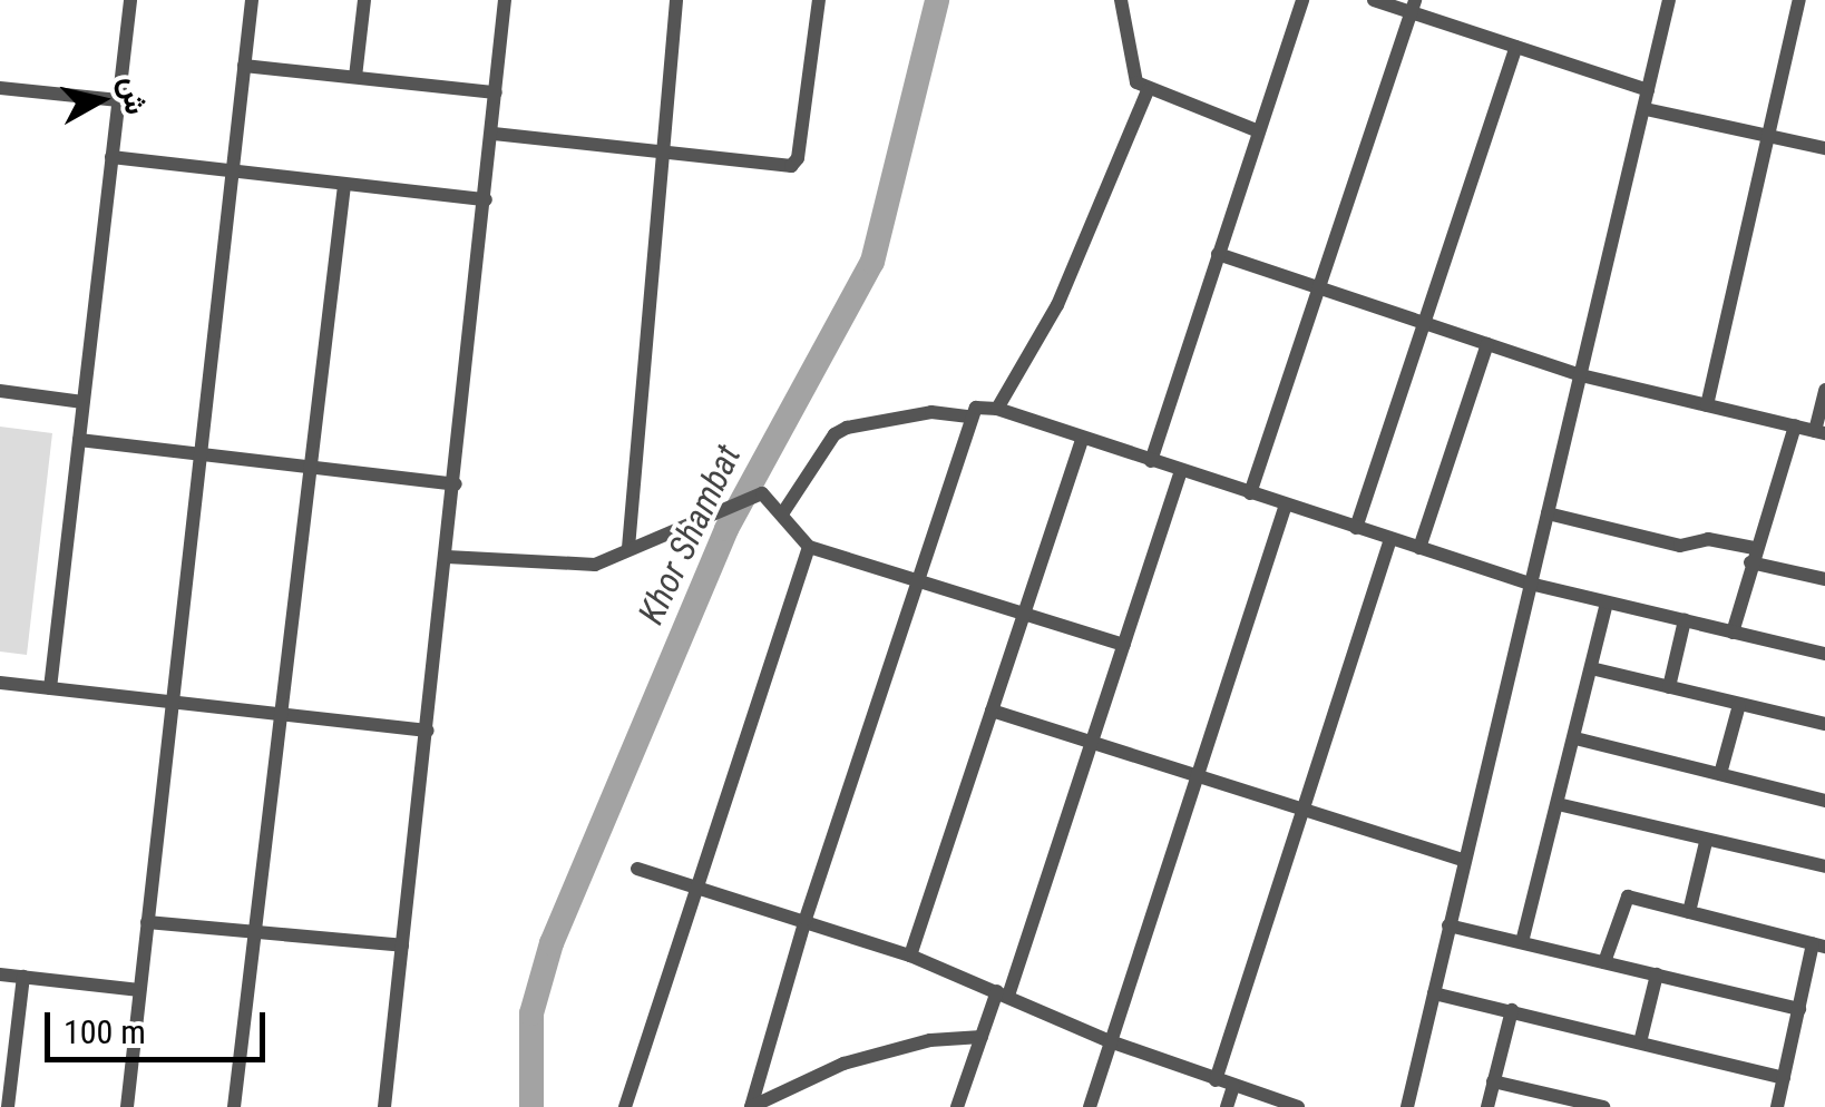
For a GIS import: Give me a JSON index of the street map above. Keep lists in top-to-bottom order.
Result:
{
  "water": ["Khor Shambat"],
  "scale_bar": "100 m",
  "north": "right"
}
